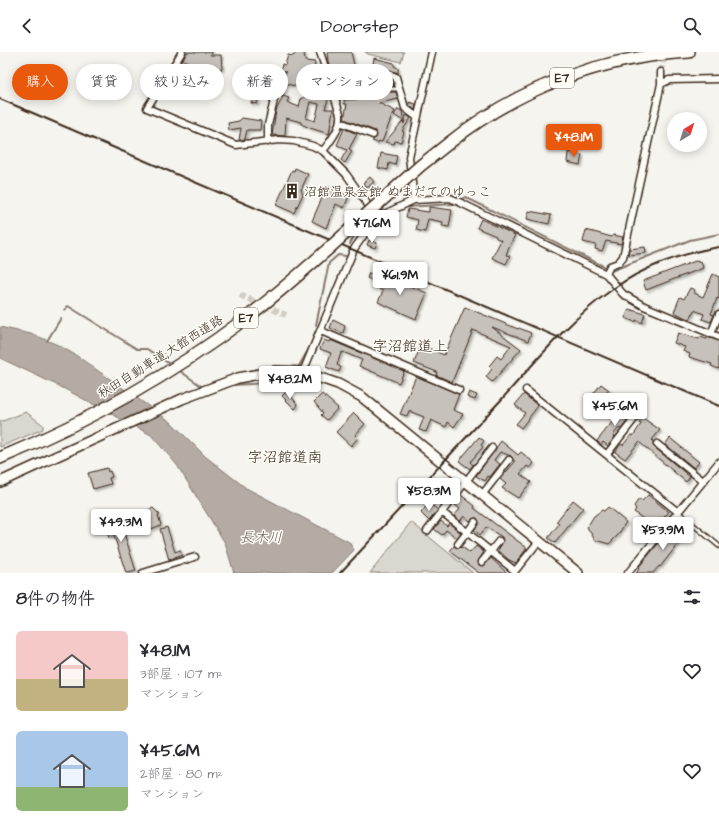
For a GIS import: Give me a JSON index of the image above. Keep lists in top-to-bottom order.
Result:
{
  "streets": {
    "highway": ["E7", "秋田自動車道;大館西道路"]
  },
  "districts": ["字沼館道上", "字沼館道南"],
  "water": ["長木川"],
  "places": {
    "building": ["沼館温泉会館 ぬまだてのゆっこ"]
  },
  "north": "top right",
  "page": {
    "header": "Doorstep",
    "chip": [
      "購入",
      "賃貸",
      "絞り込み",
      "新着",
      "マンション"
    ],
    "price": [
      "¥48.1M",
      "¥71.6M",
      "¥61.9M",
      "¥48.2M",
      "¥45.6M",
      "¥58.3M",
      "¥49.3M",
      "¥53.9M"
    ],
    "heading": "8件の物件",
    "list": [
      {
        "name": "¥48.1M",
        "note": "3部屋 · 107 m² · マンション"
      },
      {
        "name": "¥45.6M",
        "note": "2部屋 · 80 m² · マンション"
      }
    ]
  }
}
